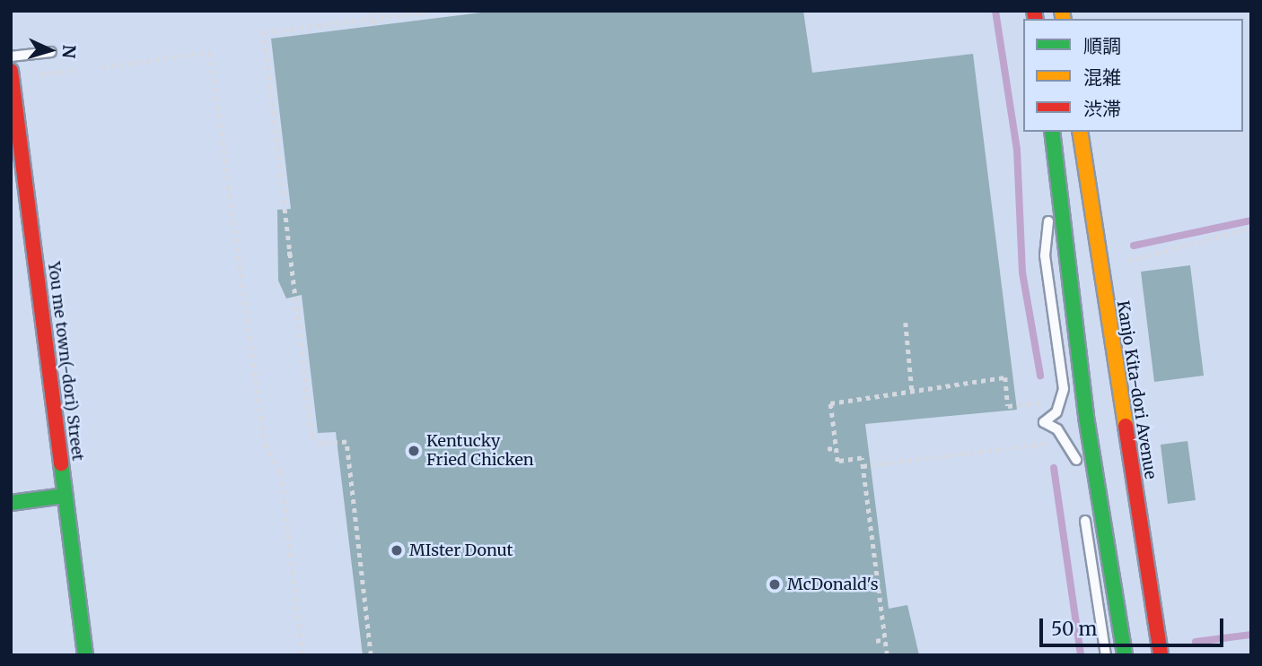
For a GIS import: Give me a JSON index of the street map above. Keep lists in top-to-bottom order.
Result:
{
  "streets": {
    "main road": ["You me town(-dori) Street", "Kanjo Kita-dori Avenue"]
  },
  "places": ["Kentucky Fried Chicken", "MIster Donut", "McDonald's"],
  "legend": ["順調", "混雑", "渋滞"],
  "scale_bar": "50 m",
  "north": "right"
}
